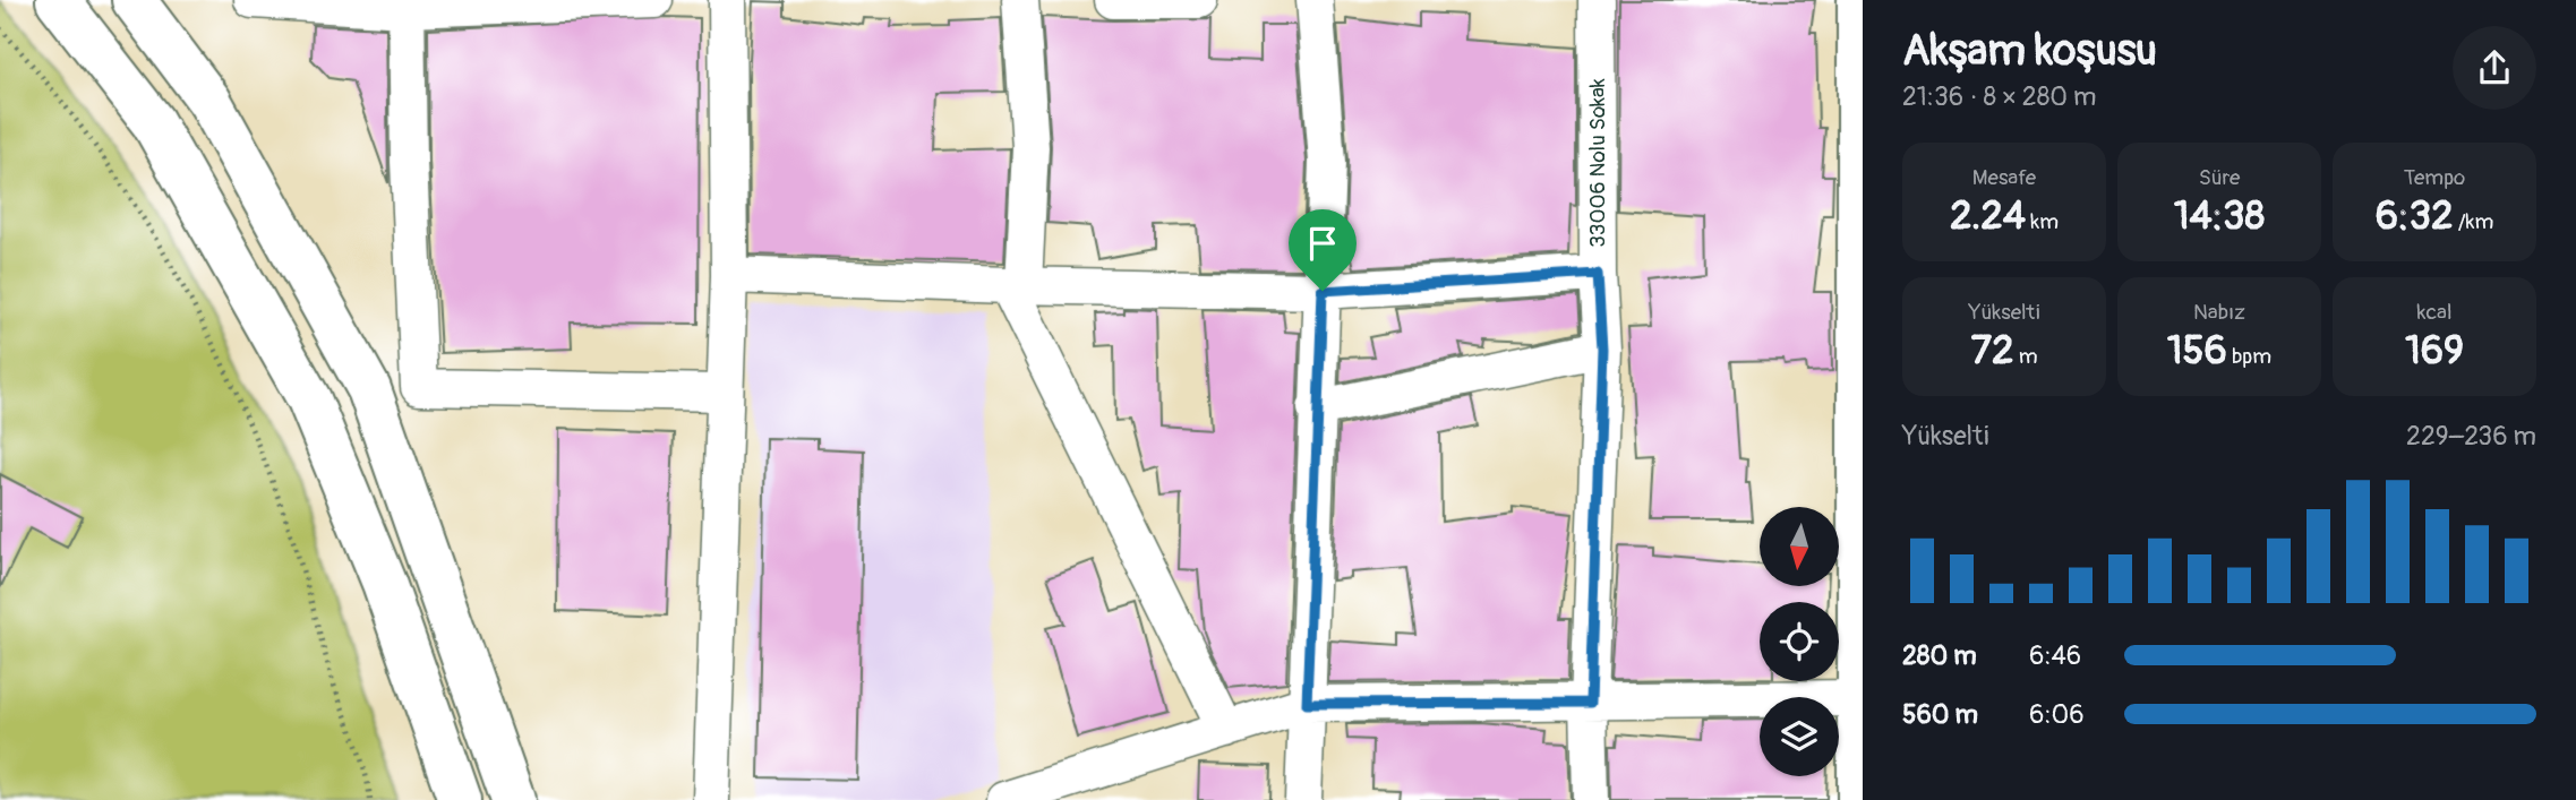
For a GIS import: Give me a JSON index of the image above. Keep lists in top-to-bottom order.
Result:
{
  "streets": {
    "street": ["33006 Nolu Sokak"]
  },
  "north": "bottom",
  "page": {
    "heading": ["Akşam koşusu", "21:36 · 8 × 280 m"],
    "stats": [
      ["Mesafe", "2.24 km"],
      ["Süre", "14:38"],
      ["Tempo", "6:32 /km"],
      ["Yükselti", "72 m"],
      ["Nabız", "156 bpm"],
      ["kcal", "169"]
    ],
    "chart": ["Yükselti", "229–236 m"],
    "list": [
      {
        "name": "280 m",
        "note": "6:46"
      },
      {
        "name": "560 m",
        "note": "6:06"
      }
    ]
  }
}
